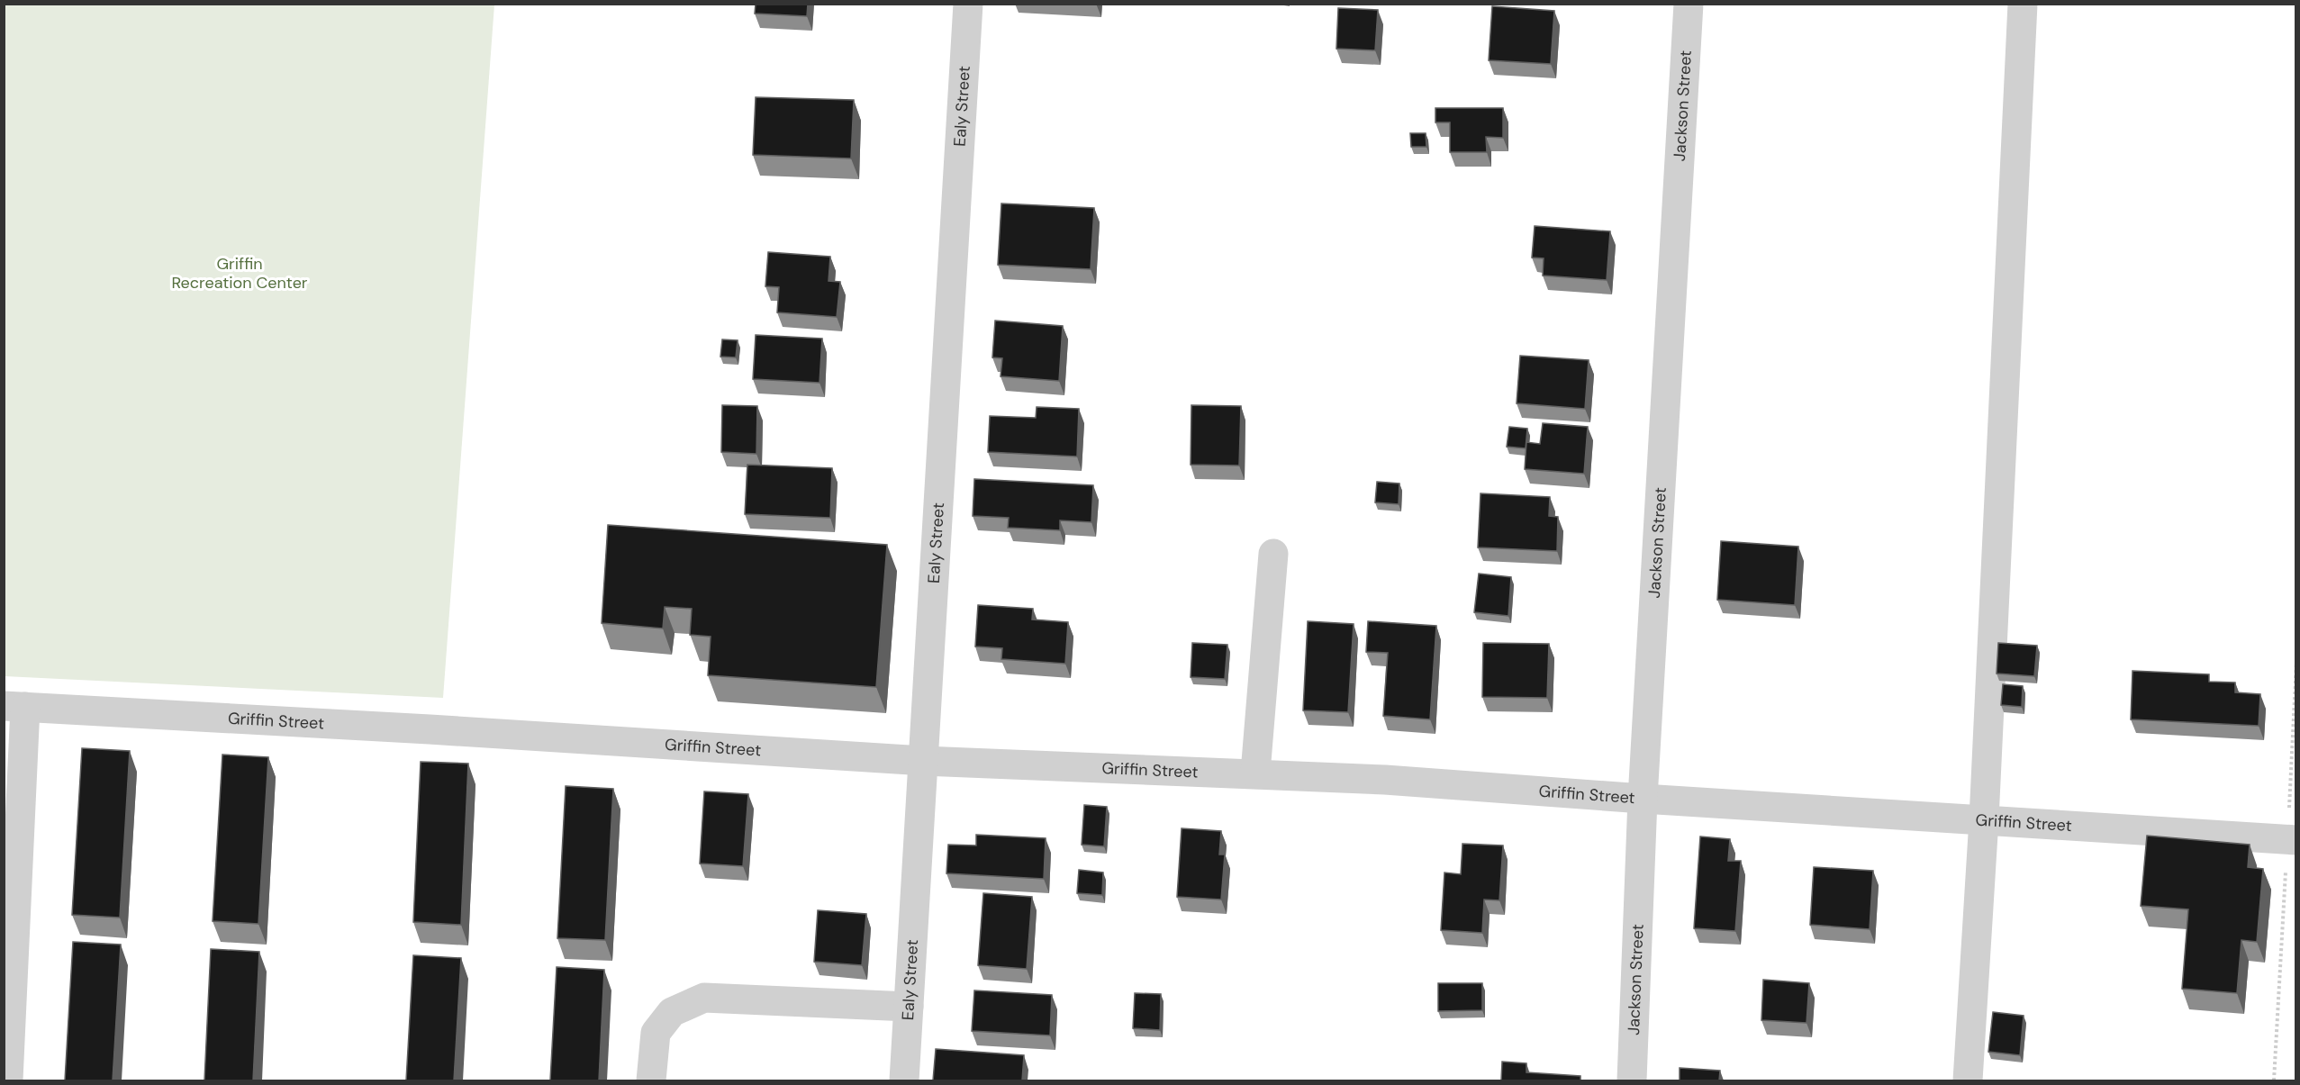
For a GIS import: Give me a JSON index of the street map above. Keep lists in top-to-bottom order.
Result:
{
  "streets": {
    "street": ["Ealy Street", "Jackson Street", "Griffin Street"]
  },
  "crossings": [
    ["Ealy Street", "Griffin Street"],
    ["Jackson Street", "Griffin Street"]
  ],
  "parks": ["Griffin Recreation Center"]
}
